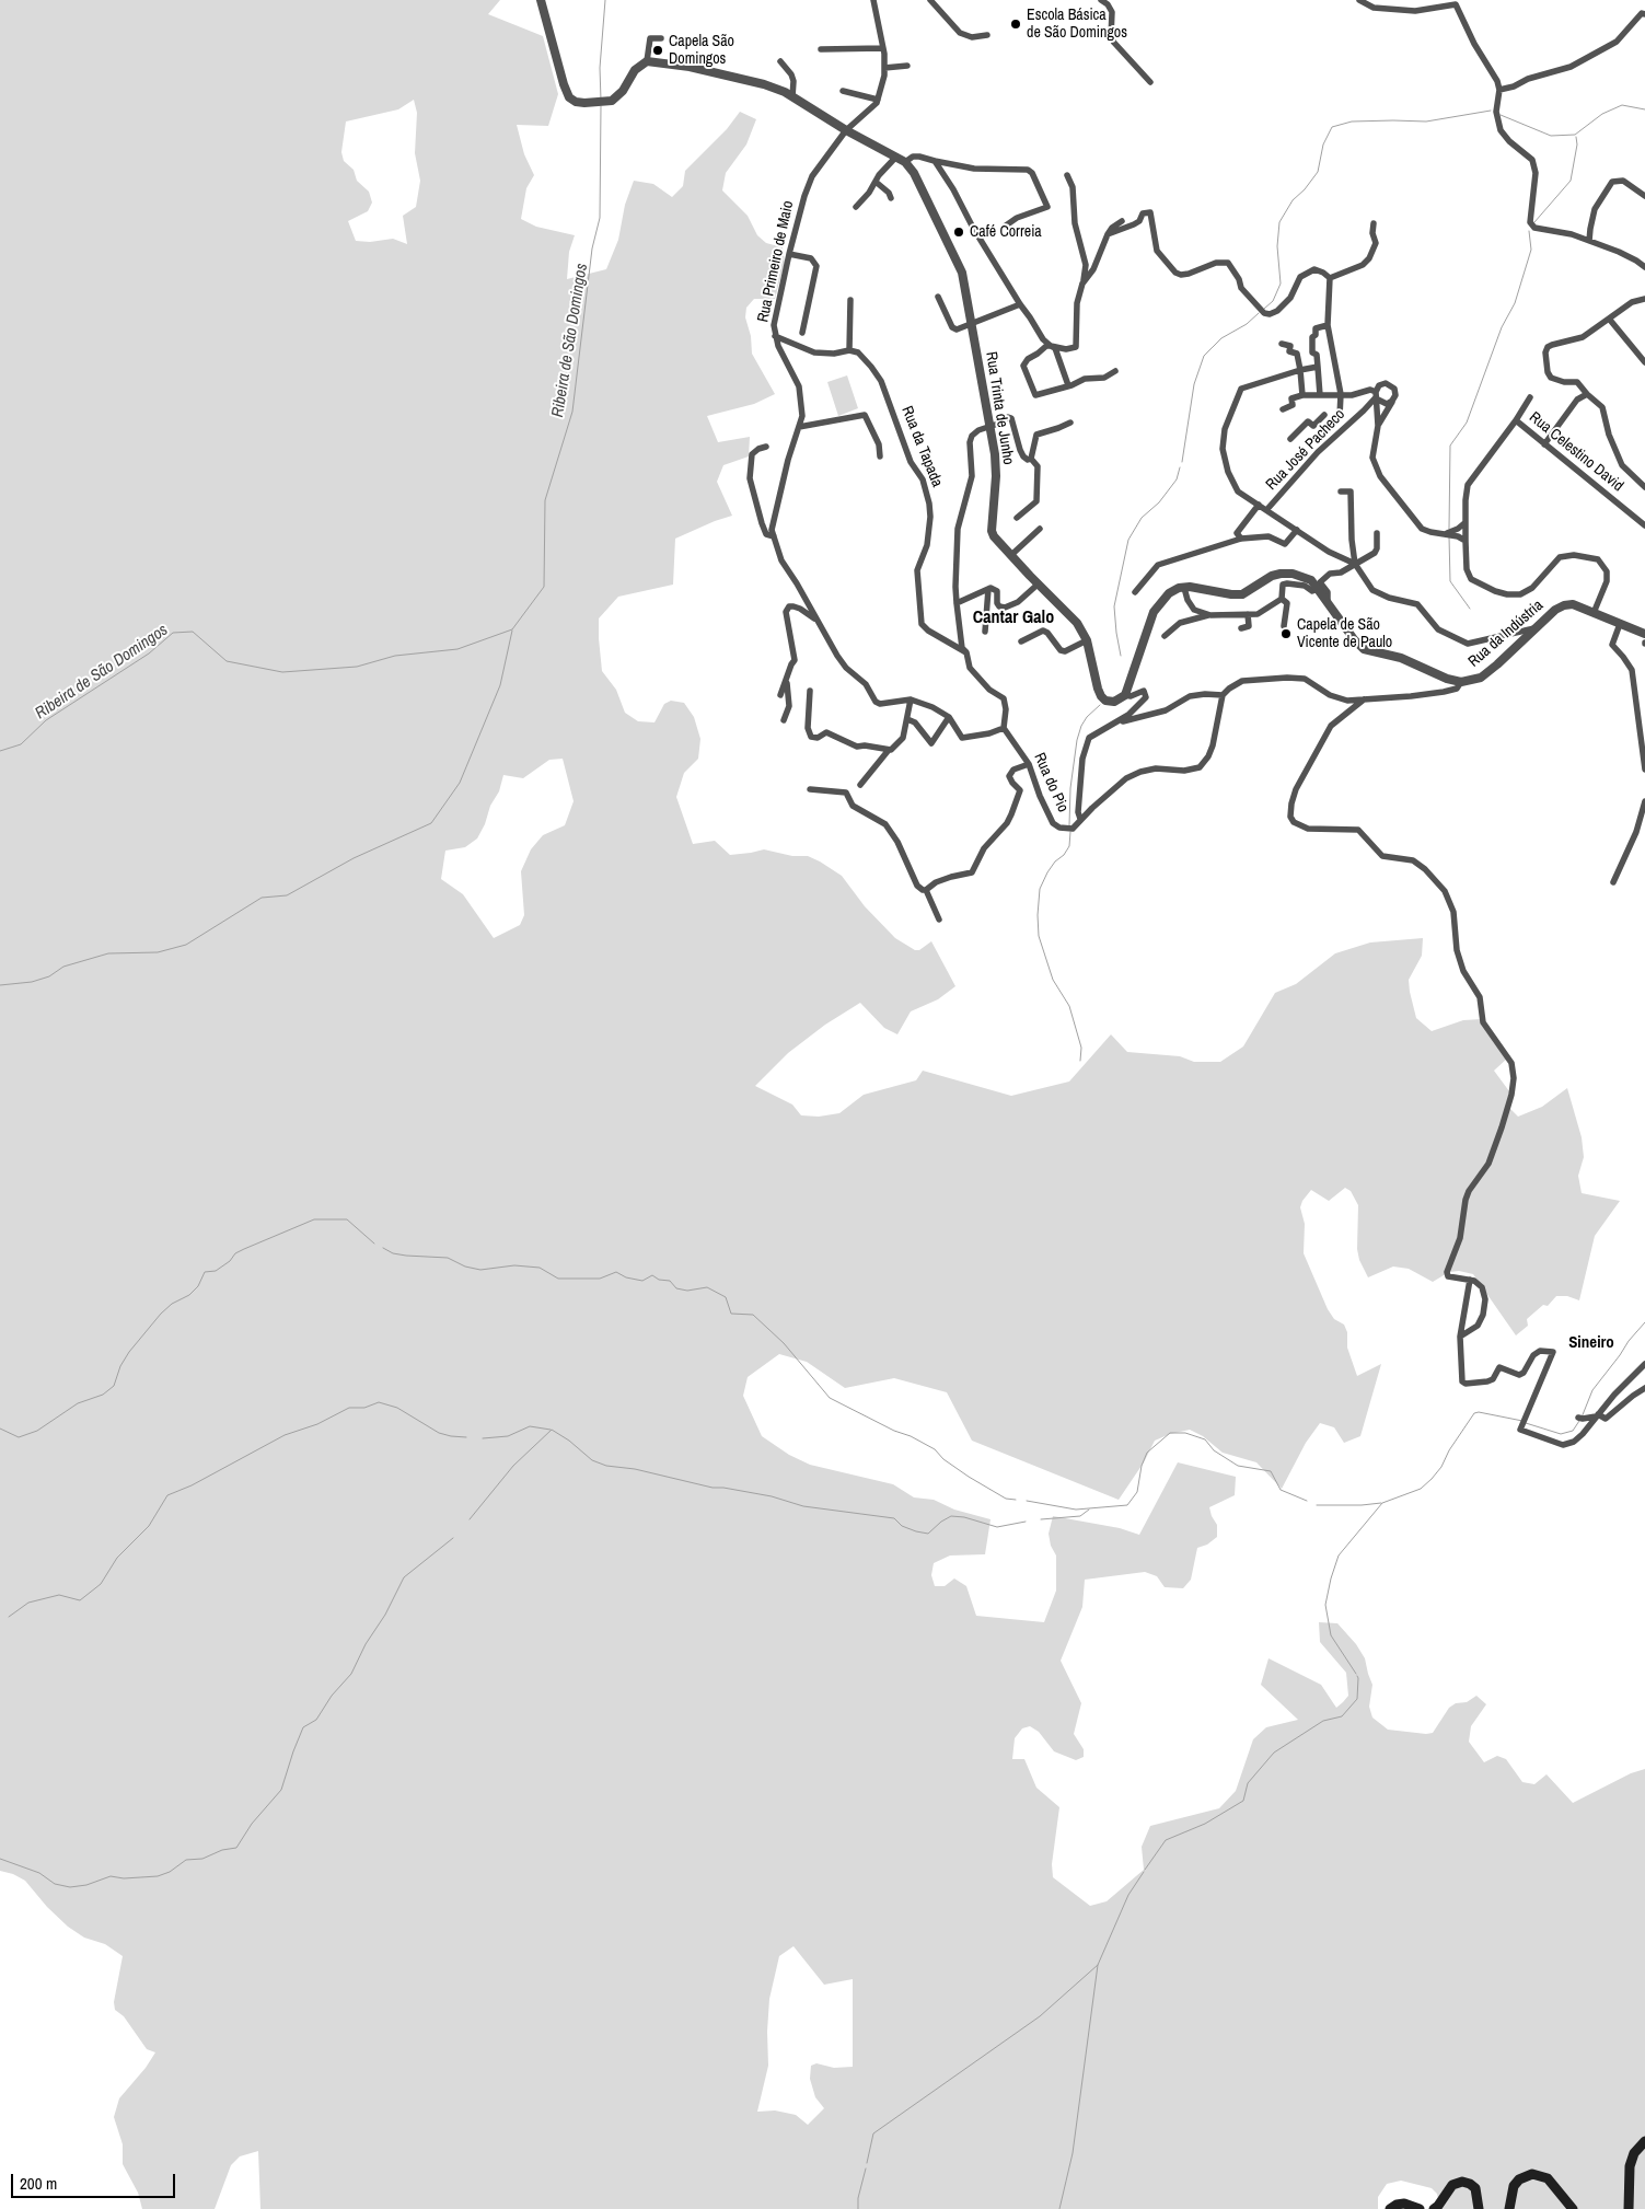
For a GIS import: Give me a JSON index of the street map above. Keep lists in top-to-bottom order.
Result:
{
  "streets": {
    "street": [
      "Rua Primeiro de Maio",
      "Rua Trinta de Junho",
      "Rua da Tapada",
      "Rua José Pacheco",
      "Rua Celestino David",
      "Rua da Indústria",
      "Rua do Pio"
    ]
  },
  "crossings": [
    ["Rua Primeiro de Maio", "Rua Trinta de Junho"]
  ],
  "districts": ["Cantar Galo", "Sineiro"],
  "water": ["Ribeira de São Domingos"],
  "places": [
    "Escola Básica de São Domingos",
    "Capela São Domingos",
    "Café Correia",
    "Capela de São Vicente de Paulo"
  ],
  "scale_bar": "200 m"
}
